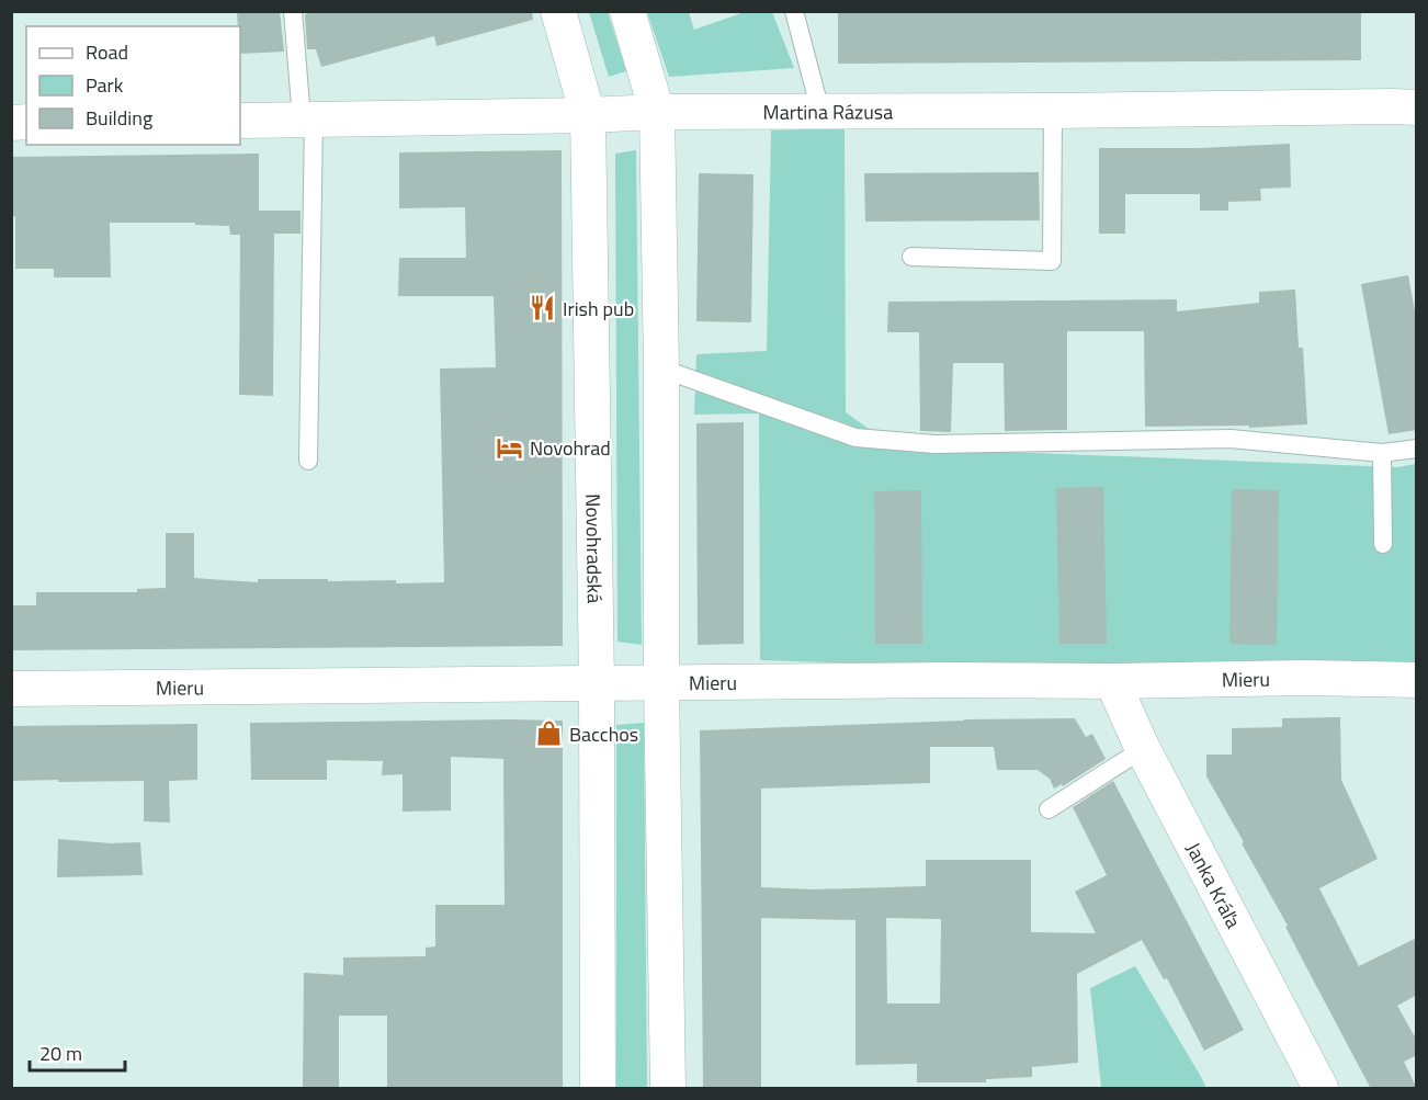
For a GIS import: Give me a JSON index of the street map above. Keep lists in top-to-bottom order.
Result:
{
  "streets": {
    "street": [
      "Martina Rázusa",
      "Novohradská",
      "Mieru",
      "Janka Kráľa"
    ]
  },
  "crossings": [
    ["Martina Rázusa", "Novohradská"],
    ["Novohradská", "Mieru"],
    ["Mieru", "Janka Kráľa"]
  ],
  "places": {
    "restaurant": ["Irish pub"],
    "hotel": ["Novohrad"],
    "shop": ["Bacchos"]
  },
  "legend": ["Road", "Park", "Building"],
  "scale_bar": "20 m"
}
